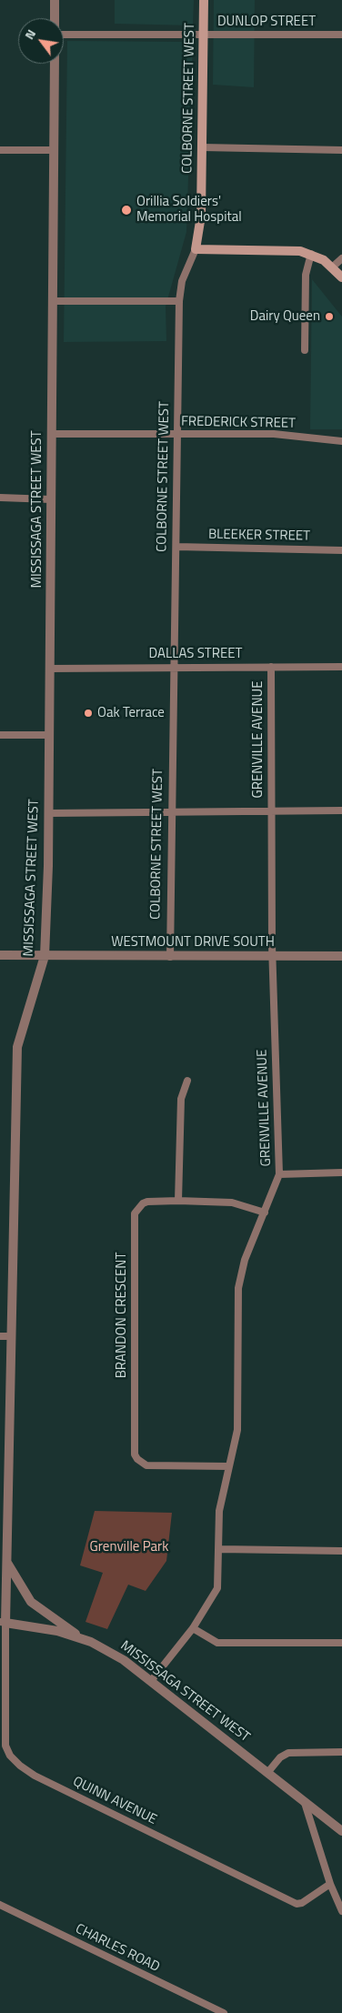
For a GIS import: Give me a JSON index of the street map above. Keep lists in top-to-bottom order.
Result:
{
  "streets": {
    "main road": ["COLBORNE STREET WEST"],
    "street": [
      "DUNLOP STREET",
      "FREDERICK STREET",
      "MISSISSAGA STREET WEST",
      "BLEEKER STREET",
      "DALLAS STREET",
      "GRENVILLE AVENUE",
      "WESTMOUNT DRIVE SOUTH",
      "BRANDON CRESCENT",
      "QUINN AVENUE",
      "CHARLES ROAD"
    ]
  },
  "crossings": [
    ["DUNLOP STREET", "COLBORNE STREET WEST"],
    ["COLBORNE STREET WEST", "FREDERICK STREET"],
    ["COLBORNE STREET WEST", "BLEEKER STREET"],
    ["COLBORNE STREET WEST", "DALLAS STREET"],
    ["COLBORNE STREET WEST", "WESTMOUNT DRIVE SOUTH"],
    ["FREDERICK STREET", "MISSISSAGA STREET WEST"],
    ["MISSISSAGA STREET WEST", "DALLAS STREET"],
    ["MISSISSAGA STREET WEST", "GRENVILLE AVENUE"],
    ["MISSISSAGA STREET WEST", "WESTMOUNT DRIVE SOUTH"],
    ["MISSISSAGA STREET WEST", "QUINN AVENUE"],
    ["DALLAS STREET", "GRENVILLE AVENUE"],
    ["GRENVILLE AVENUE", "WESTMOUNT DRIVE SOUTH"],
    ["GRENVILLE AVENUE", "BRANDON CRESCENT"]
  ],
  "parks": ["Grenville Park"],
  "places": ["Orillia Soldiers' Memorial Hospital", "Dairy Queen", "Oak Terrace"],
  "north": "top left"
}
